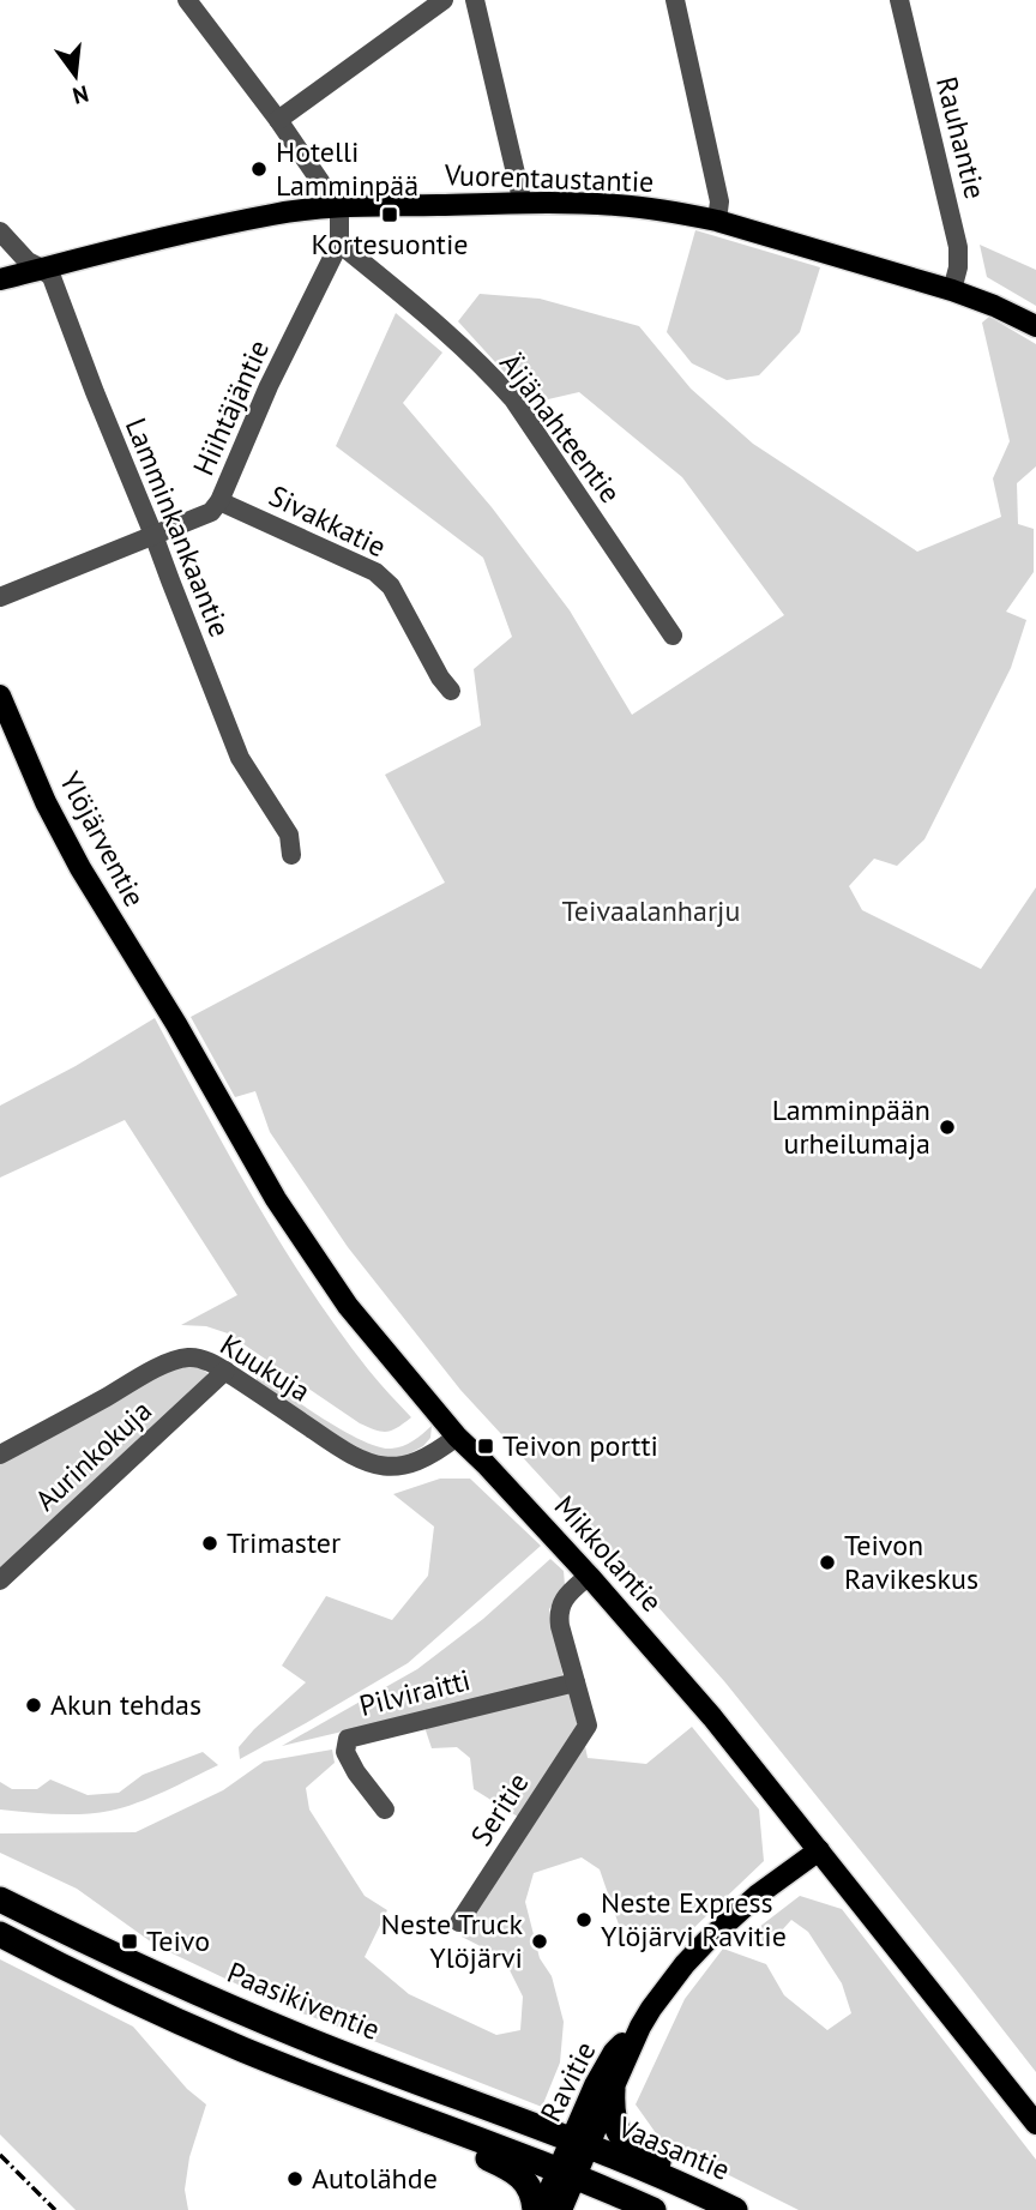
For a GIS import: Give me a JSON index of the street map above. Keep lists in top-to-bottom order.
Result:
{
  "streets": {
    "highway": ["Paasikiventie", "Vaasantie"],
    "main road": [
      "Vuorentaustantie",
      "Ylöjärventie",
      "Mikkolantie",
      "Ravitie"
    ],
    "street": [
      "Rauhantie",
      "Hiihtäjäntie",
      "Äijänahteentie",
      "Sivakkatie",
      "Lamminkankaantie",
      "Kuukuja",
      "Aurinkokuja",
      "Pilviraitti",
      "Seritie"
    ]
  },
  "crossings": [
    ["Rauhantie", "Vuorentaustantie"],
    ["Vuorentaustantie", "Hiihtäjäntie"],
    ["Vuorentaustantie", "Lamminkankaantie"],
    ["Hiihtäjäntie", "Äijänahteentie"],
    ["Hiihtäjäntie", "Sivakkatie"],
    ["Hiihtäjäntie", "Lamminkankaantie"],
    ["Ylöjärventie", "Mikkolantie"],
    ["Kuukuja", "Aurinkokuja"],
    ["Kuukuja", "Mikkolantie"],
    ["Mikkolantie", "Ravitie"],
    ["Pilviraitti", "Seritie"],
    ["Paasikiventie", "Ravitie"],
    ["Paasikiventie", "Vaasantie"],
    ["Ravitie", "Vaasantie"]
  ],
  "parks": ["Teivaalanharju"],
  "places": {
    "other": [
      "Hotelli Lamminpää",
      "Lamminpään urheilumaja",
      "Trimaster",
      "Teivon Ravikeskus",
      "Akun tehdas",
      "Neste Express Ylöjärvi Ravitie",
      "Neste Truck Ylöjärvi",
      "Autolähde"
    ],
    "transit": ["Kortesuontie", "Teivon portti", "Teivo"]
  },
  "north": "bottom"
}
